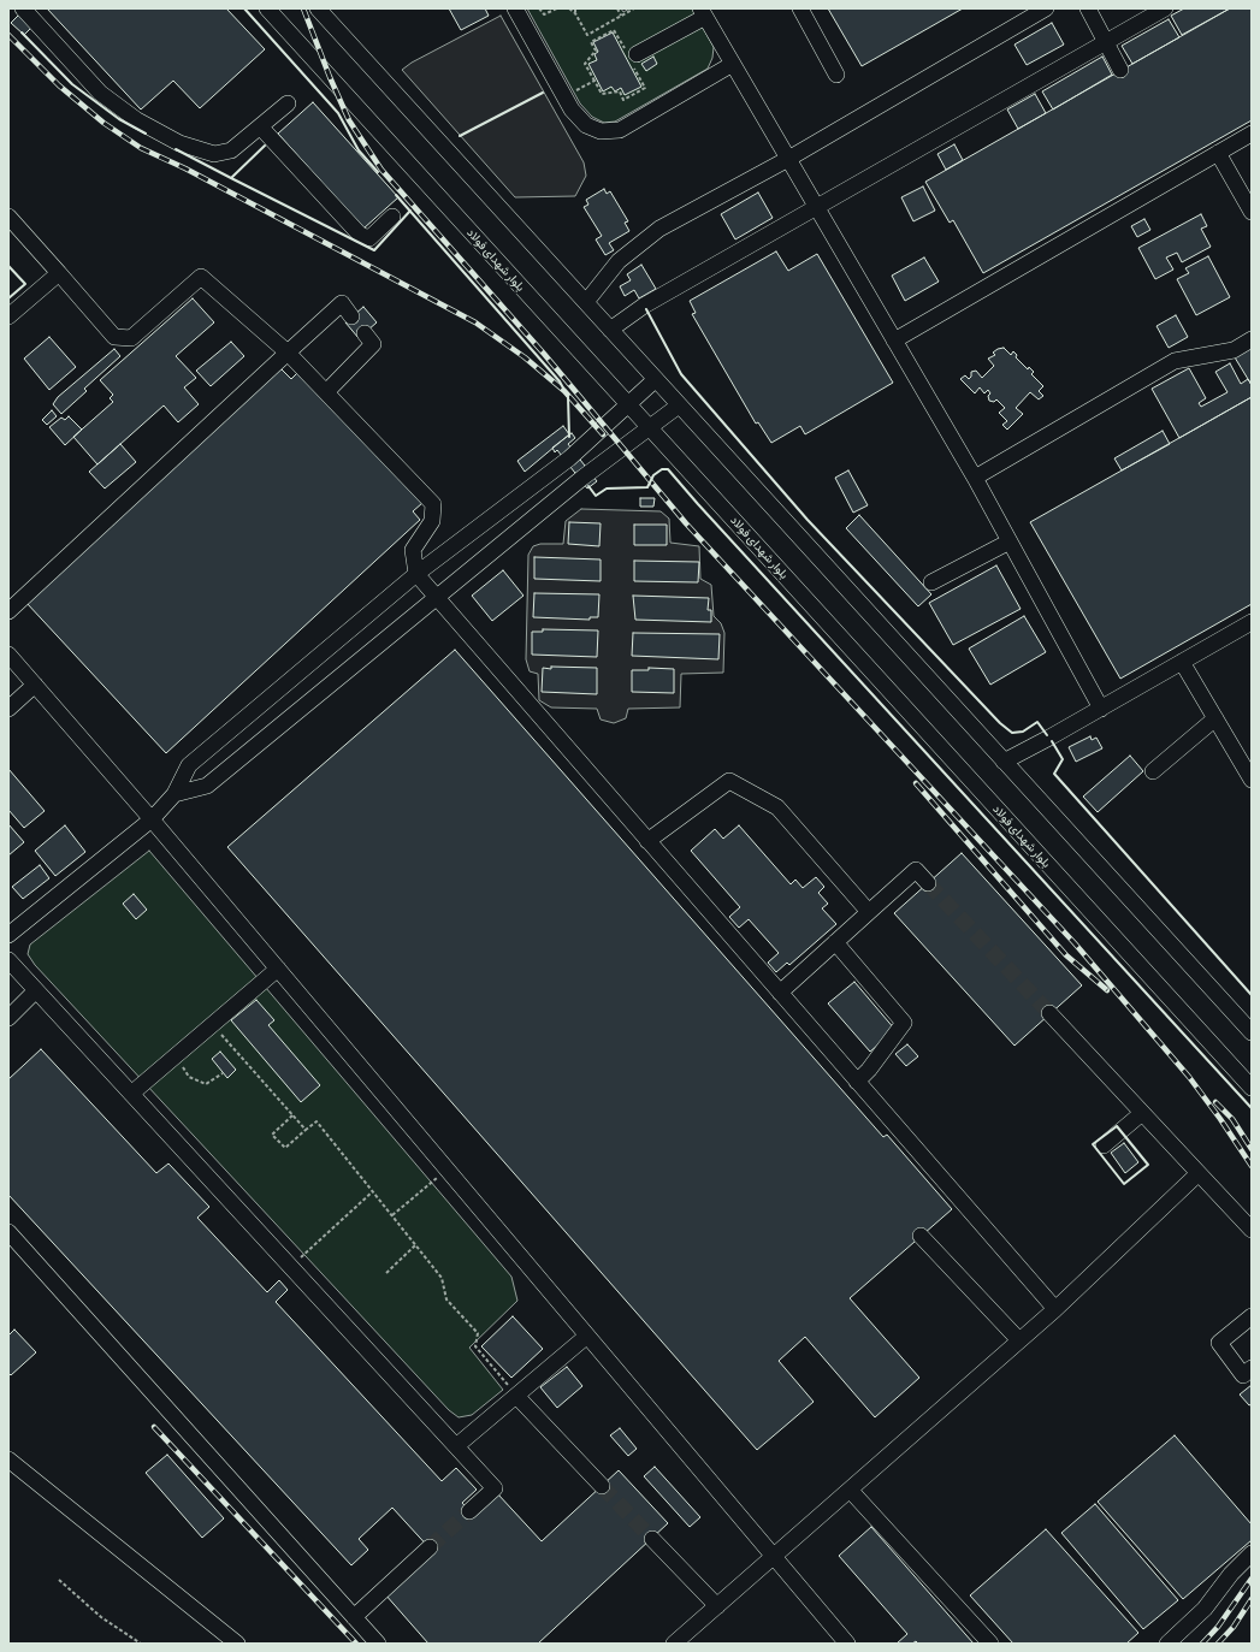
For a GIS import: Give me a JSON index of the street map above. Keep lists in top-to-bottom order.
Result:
{
  "streets": {
    "street": ["بلوار شهدای فولاد"]
  }
}
